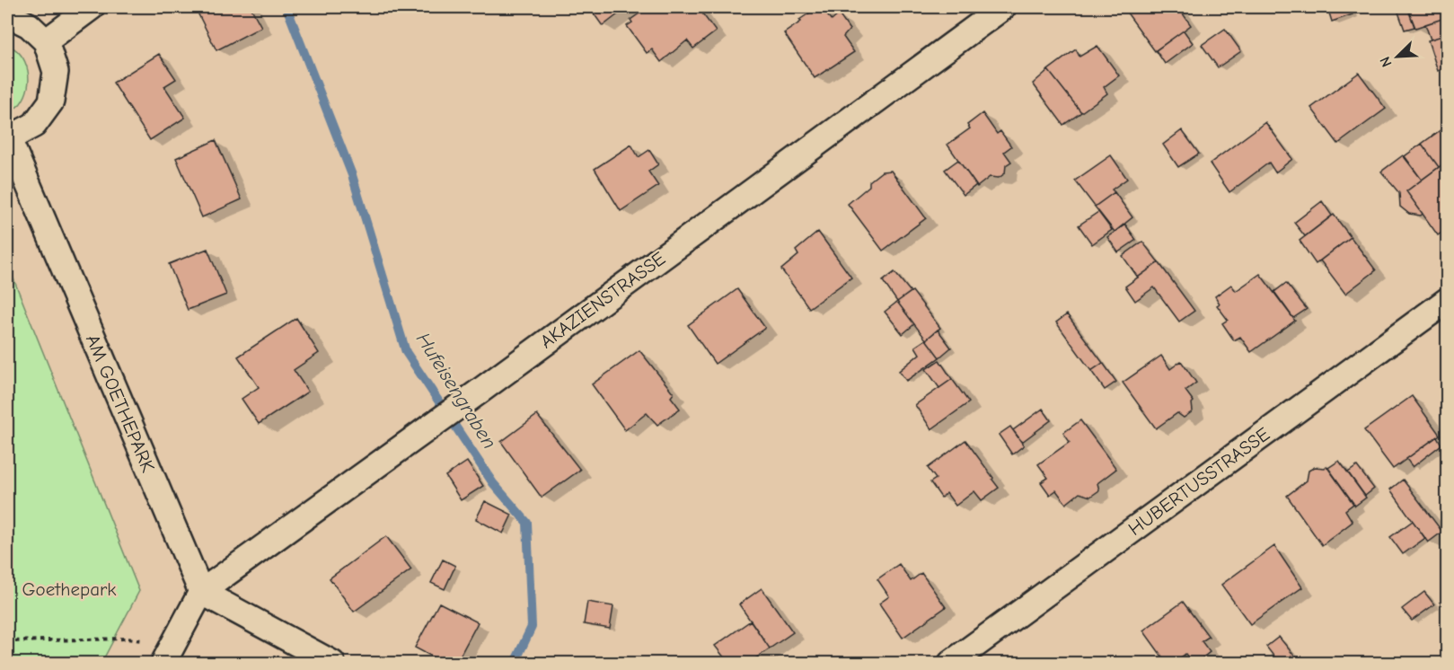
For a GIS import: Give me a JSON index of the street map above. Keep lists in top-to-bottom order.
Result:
{
  "streets": {
    "street": ["AKAZIENSTRASSE", "AM GOETHEPARK", "HUBERTUSSTRASSE"]
  },
  "crossings": [
    ["AKAZIENSTRASSE", "AM GOETHEPARK"]
  ],
  "water": ["Hufeisengraben"],
  "parks": ["Goethepark"],
  "north": "bottom left"
}
